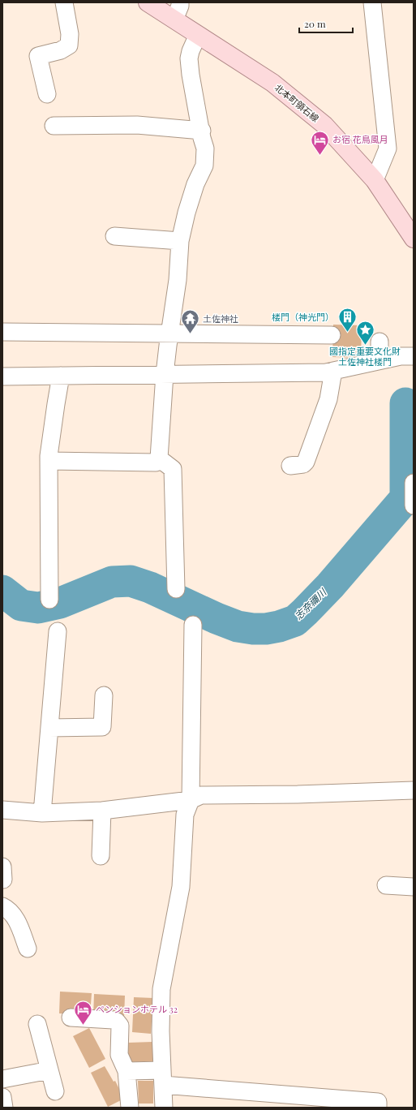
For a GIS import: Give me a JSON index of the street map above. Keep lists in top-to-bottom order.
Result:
{
  "streets": {
    "main road": ["北本町領石線"]
  },
  "water": ["志奈禰川"],
  "places": {
    "hotel": ["お宿 花鳥風月", "ペンションホテル 32"],
    "building": ["楼門（神光門）"],
    "temple": ["土佐神社"],
    "place": ["國指定重要文化財 土佐神社楼門"]
  },
  "scale_bar": "20 m"
}
